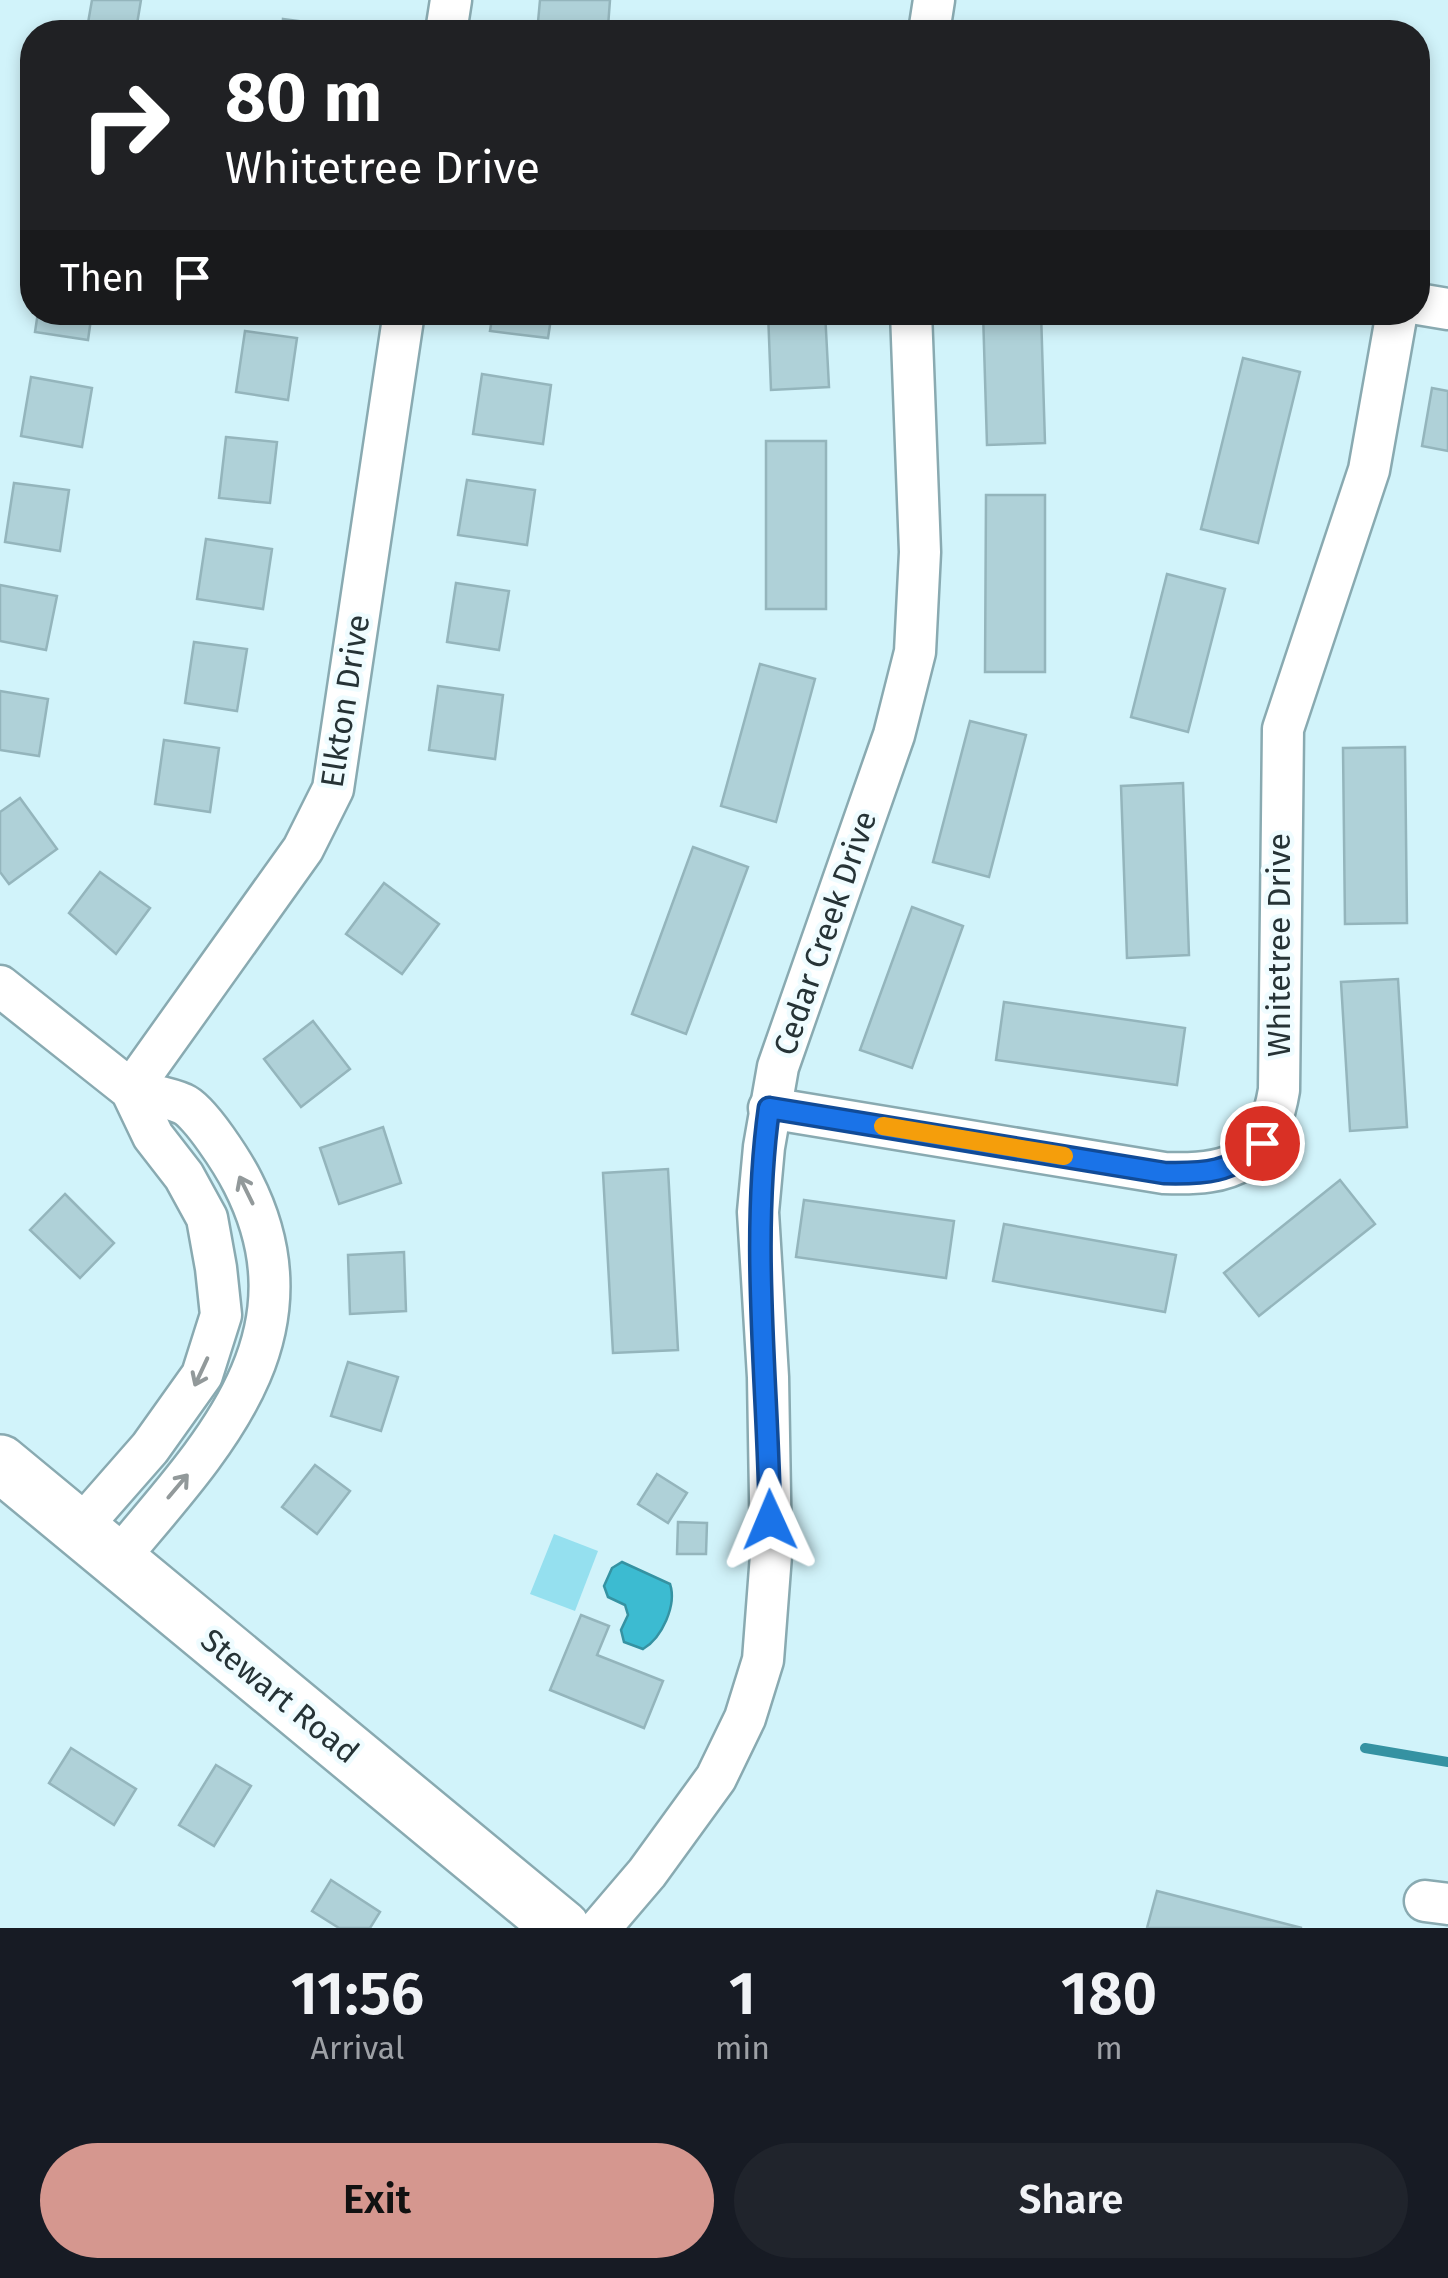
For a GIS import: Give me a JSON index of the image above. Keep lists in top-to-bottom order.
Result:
{
  "streets": {
    "street": [
      "Elkton Drive",
      "Cedar Creek Drive",
      "Whitetree Drive",
      "Stewart Road"
    ]
  },
  "crossings": [
    ["Cedar Creek Drive", "Whitetree Drive"]
  ],
  "page": {
    "turn": ["80 m", "Whitetree Drive"],
    "then": "Then",
    "eta": [
      "11:56",
      "Arrival",
      "1",
      "min",
      "180",
      "m"
    ],
    "buttons": ["Exit", "Share"]
  }
}
